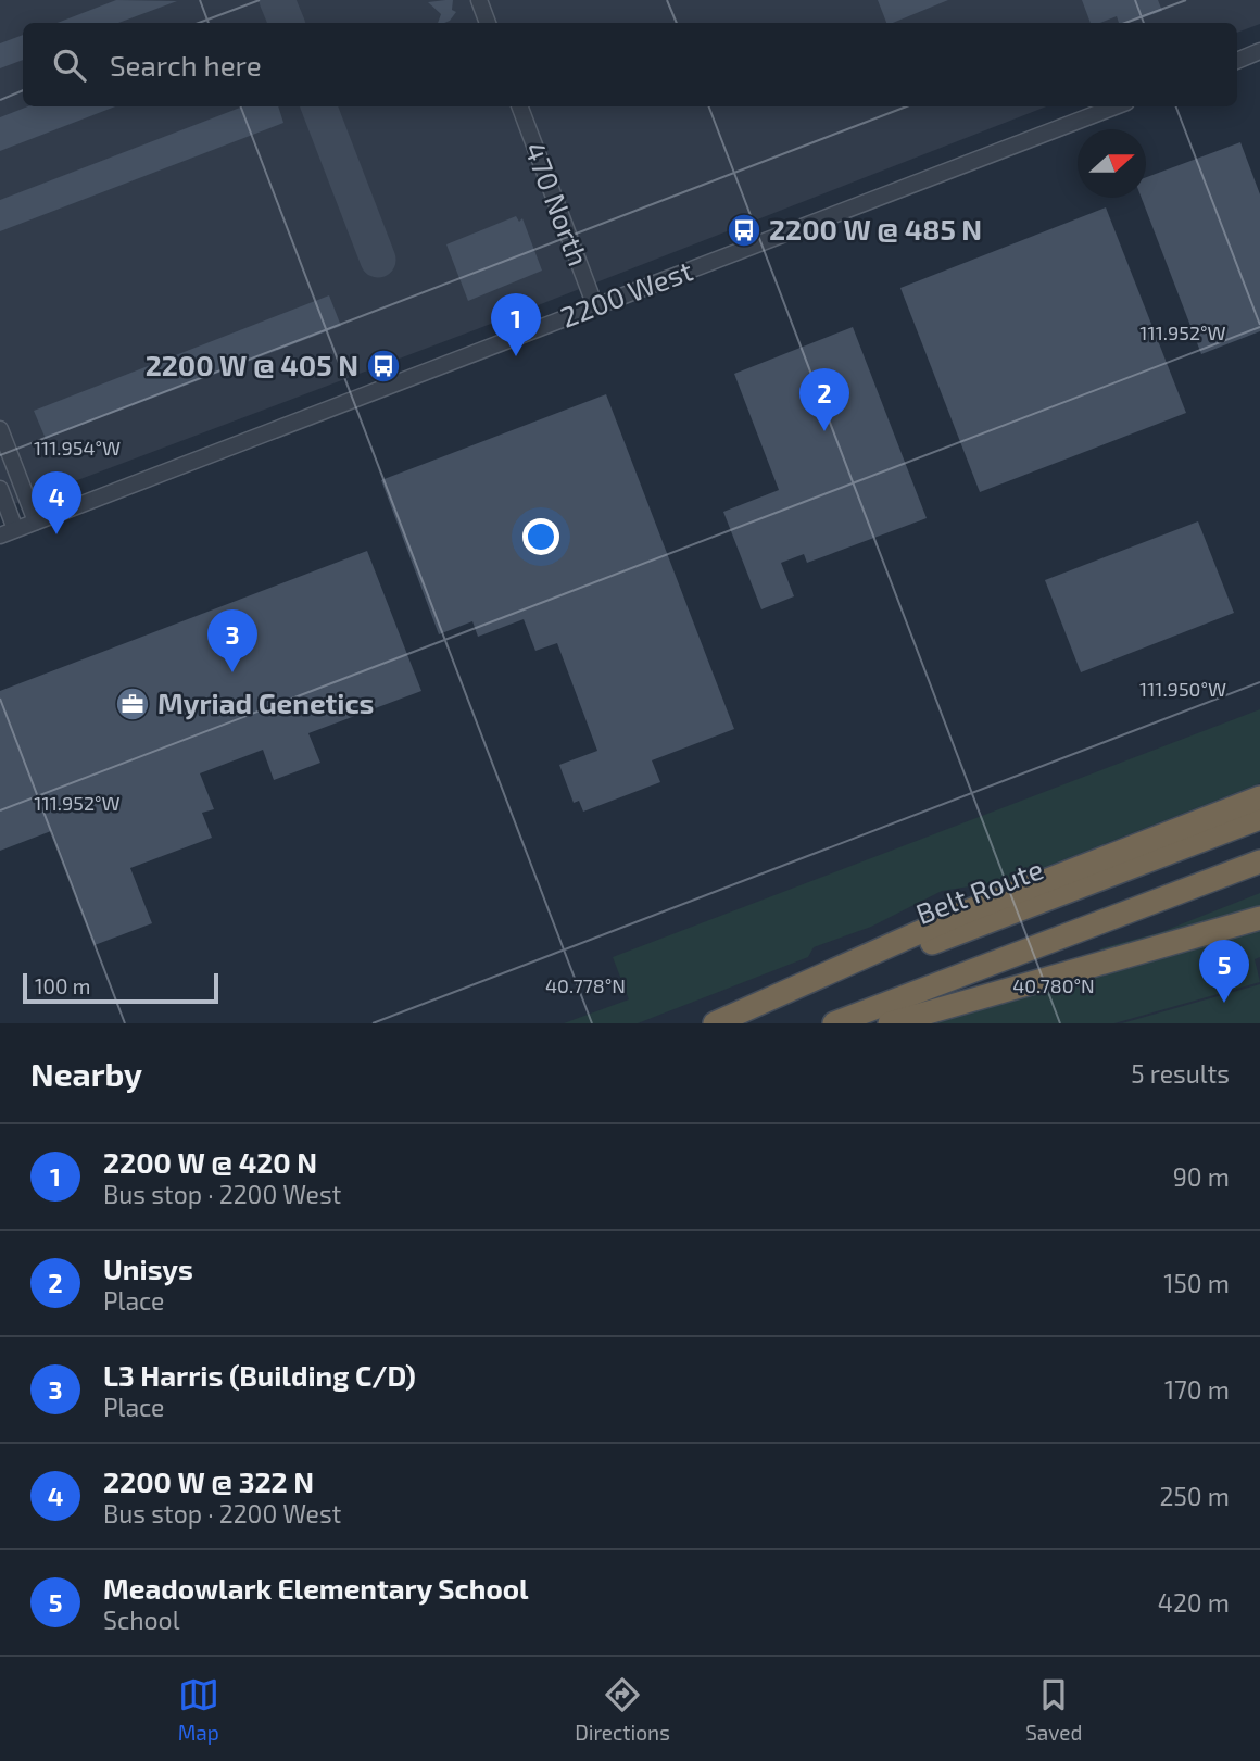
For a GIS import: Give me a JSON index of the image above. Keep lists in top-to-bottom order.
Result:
{
  "streets": {
    "highway": ["Belt Route"],
    "street": ["470 North", "2200 West"]
  },
  "crossings": [
    ["470 North", "2200 West"]
  ],
  "places": {
    "bus stop": ["2200 W @ 485 N", "2200 W @ 405 N"],
    "office": ["Myriad Genetics"]
  },
  "scale_bar": "100 m",
  "north": "right",
  "page": {
    "search": "Search here",
    "pins": [
      "1",
      "2",
      "4",
      "3",
      "5"
    ],
    "scale": "100 m",
    "heading": ["Nearby", "5 results"],
    "list": [
      {
        "mark": "1",
        "name": "2200 W @ 420 N",
        "note": "Bus stop · 2200 West",
        "value": "90 m"
      },
      {
        "mark": "2",
        "name": "Unisys",
        "note": "Place",
        "value": "150 m"
      },
      {
        "mark": "3",
        "name": "L3 Harris (Building C/D)",
        "note": "Place",
        "value": "170 m"
      },
      {
        "mark": "4",
        "name": "2200 W @ 322 N",
        "note": "Bus stop · 2200 West",
        "value": "250 m"
      },
      {
        "mark": "5",
        "name": "Meadowlark Elementary School",
        "note": "School",
        "value": "420 m"
      }
    ],
    "nav": ["Map", "Directions", "Saved"]
  },
  "coordinates": [
    "111.952°W",
    "111.954°W",
    "111.950°W",
    "40.778°N",
    "40.780°N"
  ]
}
